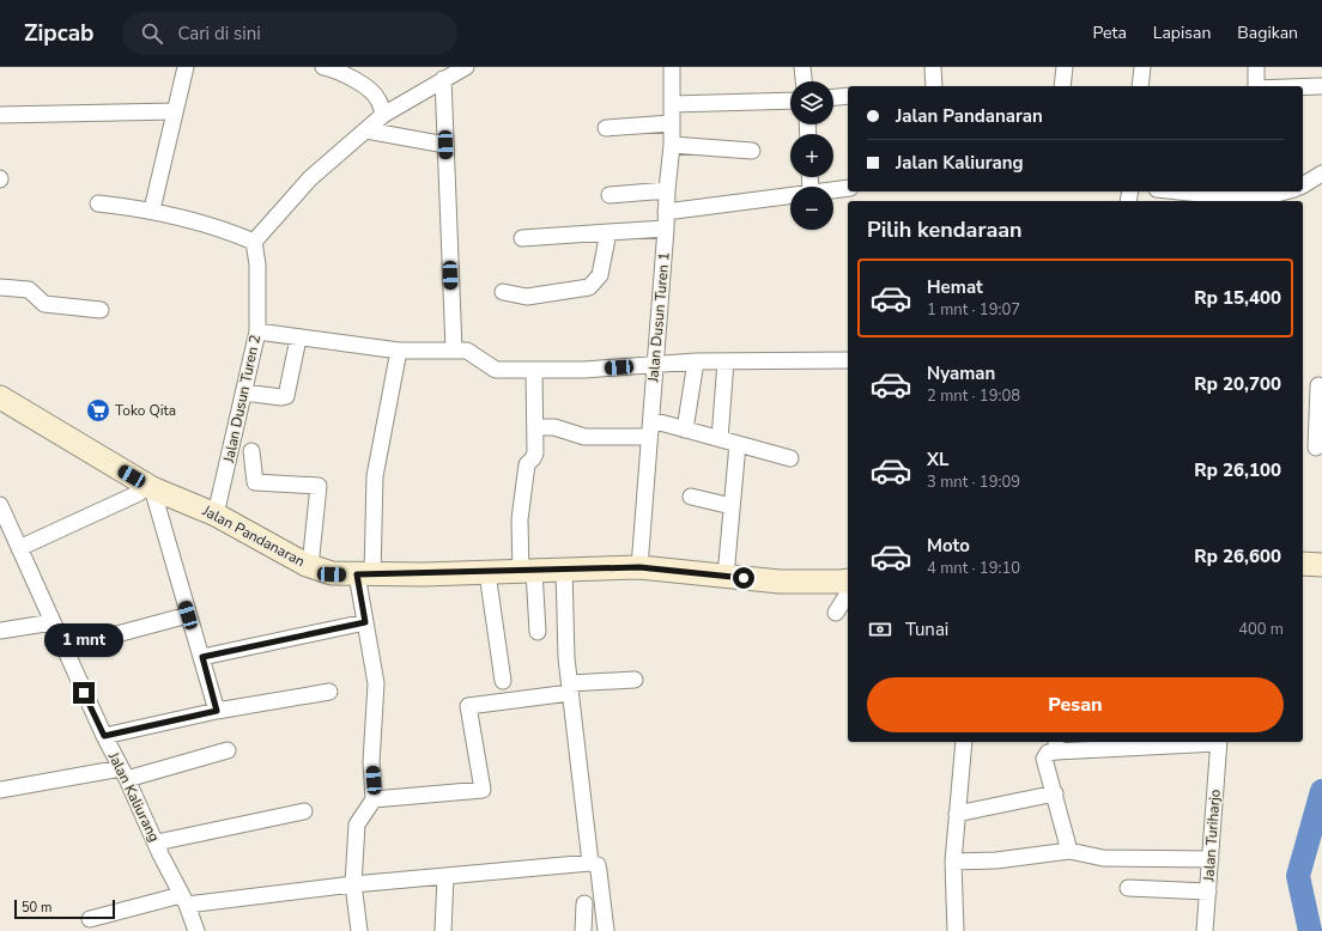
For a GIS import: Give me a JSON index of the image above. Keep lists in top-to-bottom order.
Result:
{
  "streets": {
    "main road": ["Jalan Pandanaran"],
    "street": [
      "Jalan Dusun Turen 1",
      "Jalan Dusun Turen 2",
      "Jalan Kaliurang",
      "Jalan Turiharjo"
    ]
  },
  "crossings": [
    ["Jalan Dusun Turen 1", "Jalan Pandanaran"],
    ["Jalan Dusun Turen 2", "Jalan Pandanaran"]
  ],
  "places": {
    "supermarket": ["Toko Qita"]
  },
  "scale_bar": "50 m",
  "page": {
    "header": "Zipcab",
    "search": "Cari di sini",
    "nav": ["Peta", "Lapisan", "Bagikan"],
    "map_buttons": ["+", "−"],
    "banner": ["Jalan Pandanaran", "Jalan Kaliurang"],
    "heading": "Pilih kendaraan",
    "list": [
      {
        "name": "Hemat",
        "note": "1 mnt · 19:07",
        "value": "Rp 15,400"
      },
      {
        "name": "Nyaman",
        "note": "2 mnt · 19:08",
        "value": "Rp 20,700"
      },
      {
        "name": "XL",
        "note": "3 mnt · 19:09",
        "value": "Rp 26,100"
      },
      {
        "name": "Moto",
        "note": "4 mnt · 19:10",
        "value": "Rp 26,600"
      }
    ],
    "pay": ["Tunai", "400 m"],
    "bubble": "1 mnt",
    "buttons": "Pesan",
    "scale": "50 m"
  }
}
